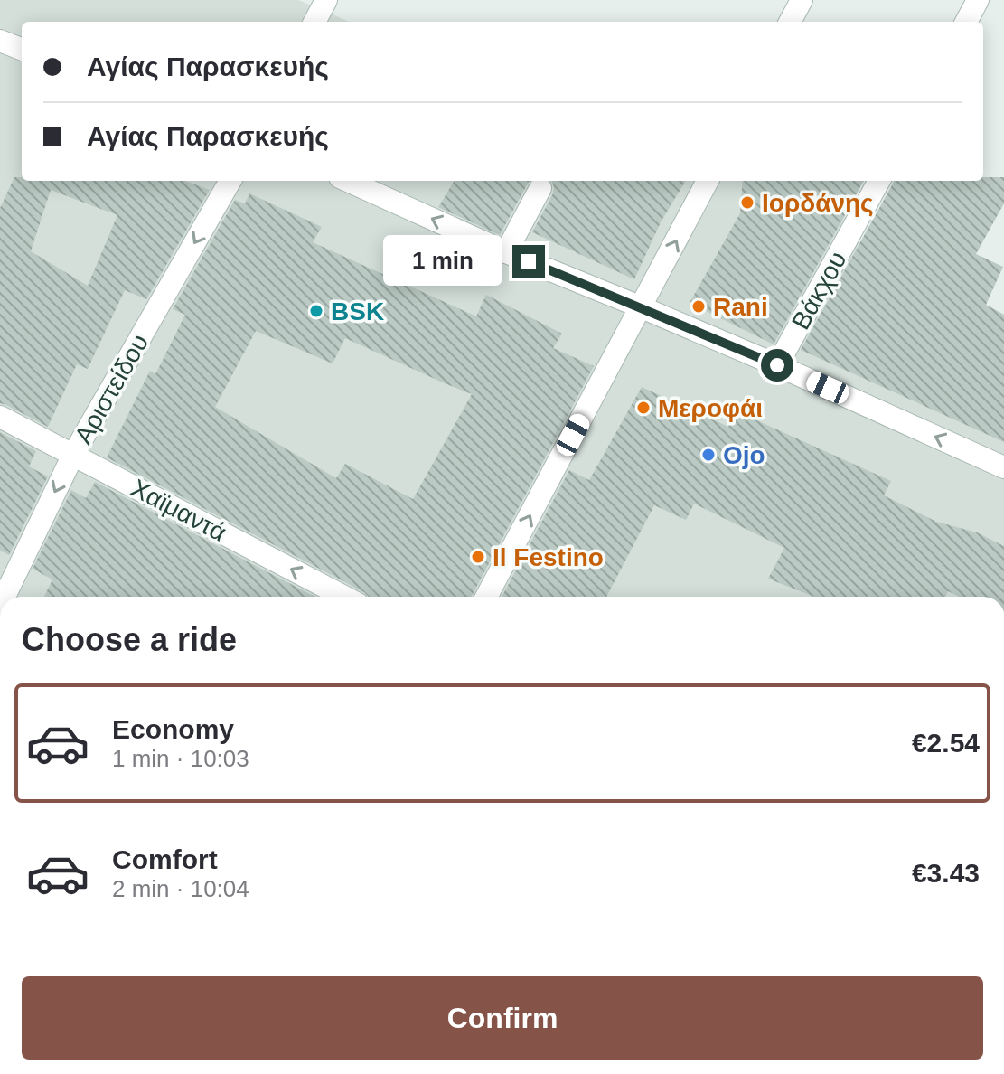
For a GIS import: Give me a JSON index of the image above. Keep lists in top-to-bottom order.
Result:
{
  "streets": {
    "street": ["Βάκχου", "Αριστείδου", "Χαϊμαντά"]
  },
  "crossings": [
    ["Αριστείδου", "Χαϊμαντά"]
  ],
  "one_way": ["Αριστείδου", "Χαϊμαντά"],
  "places": [
    "Ιορδάνης",
    "Rani",
    "BSK",
    "Μεροφάι",
    "Ojo",
    "Il Festino"
  ],
  "page": {
    "banner": ["Αγίας Παρασκευής", "Αγίας Παρασκευής"],
    "bubble": "1 min",
    "heading": "Choose a ride",
    "list": [
      {
        "name": "Economy",
        "note": "1 min · 10:03",
        "value": "€2.54"
      },
      {
        "name": "Comfort",
        "note": "2 min · 10:04",
        "value": "€3.43"
      }
    ],
    "buttons": "Confirm"
  }
}
